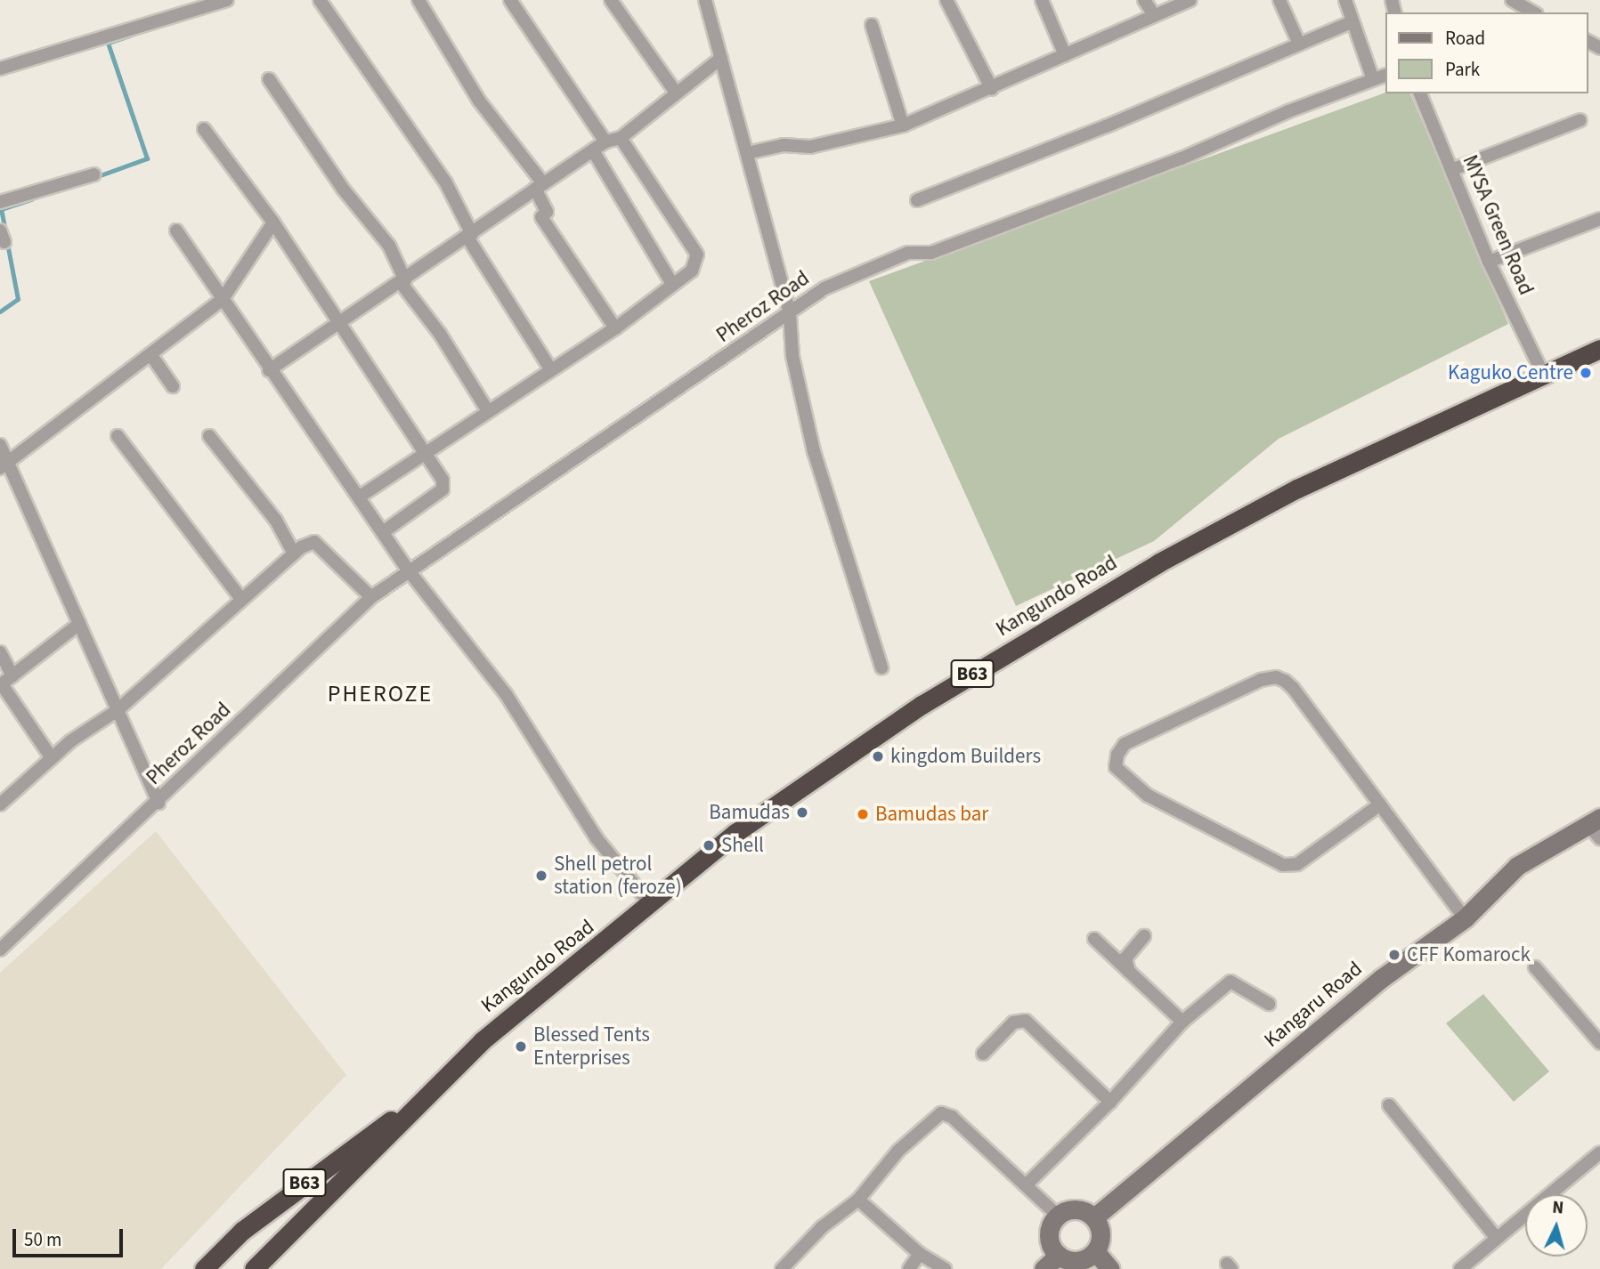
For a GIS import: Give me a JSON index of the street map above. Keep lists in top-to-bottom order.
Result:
{
  "streets": {
    "highway": ["Kangundo Road", "B63"],
    "main road": ["Kangaru Road"],
    "street": ["MYSA Green Road", "Pheroz Road"]
  },
  "crossings": [
    ["MYSA Green Road", "Kangundo Road"]
  ],
  "districts": ["PHEROZE"],
  "places": [
    "Kaguko Centre",
    "kingdom Builders",
    "Bamudas",
    "Bamudas bar",
    "Shell",
    "Shell petrol station (feroze)",
    "CFF Komarock",
    "Blessed Tents Enterprises"
  ],
  "legend": ["Road", "Park"],
  "scale_bar": "50 m",
  "north": "top"
}
